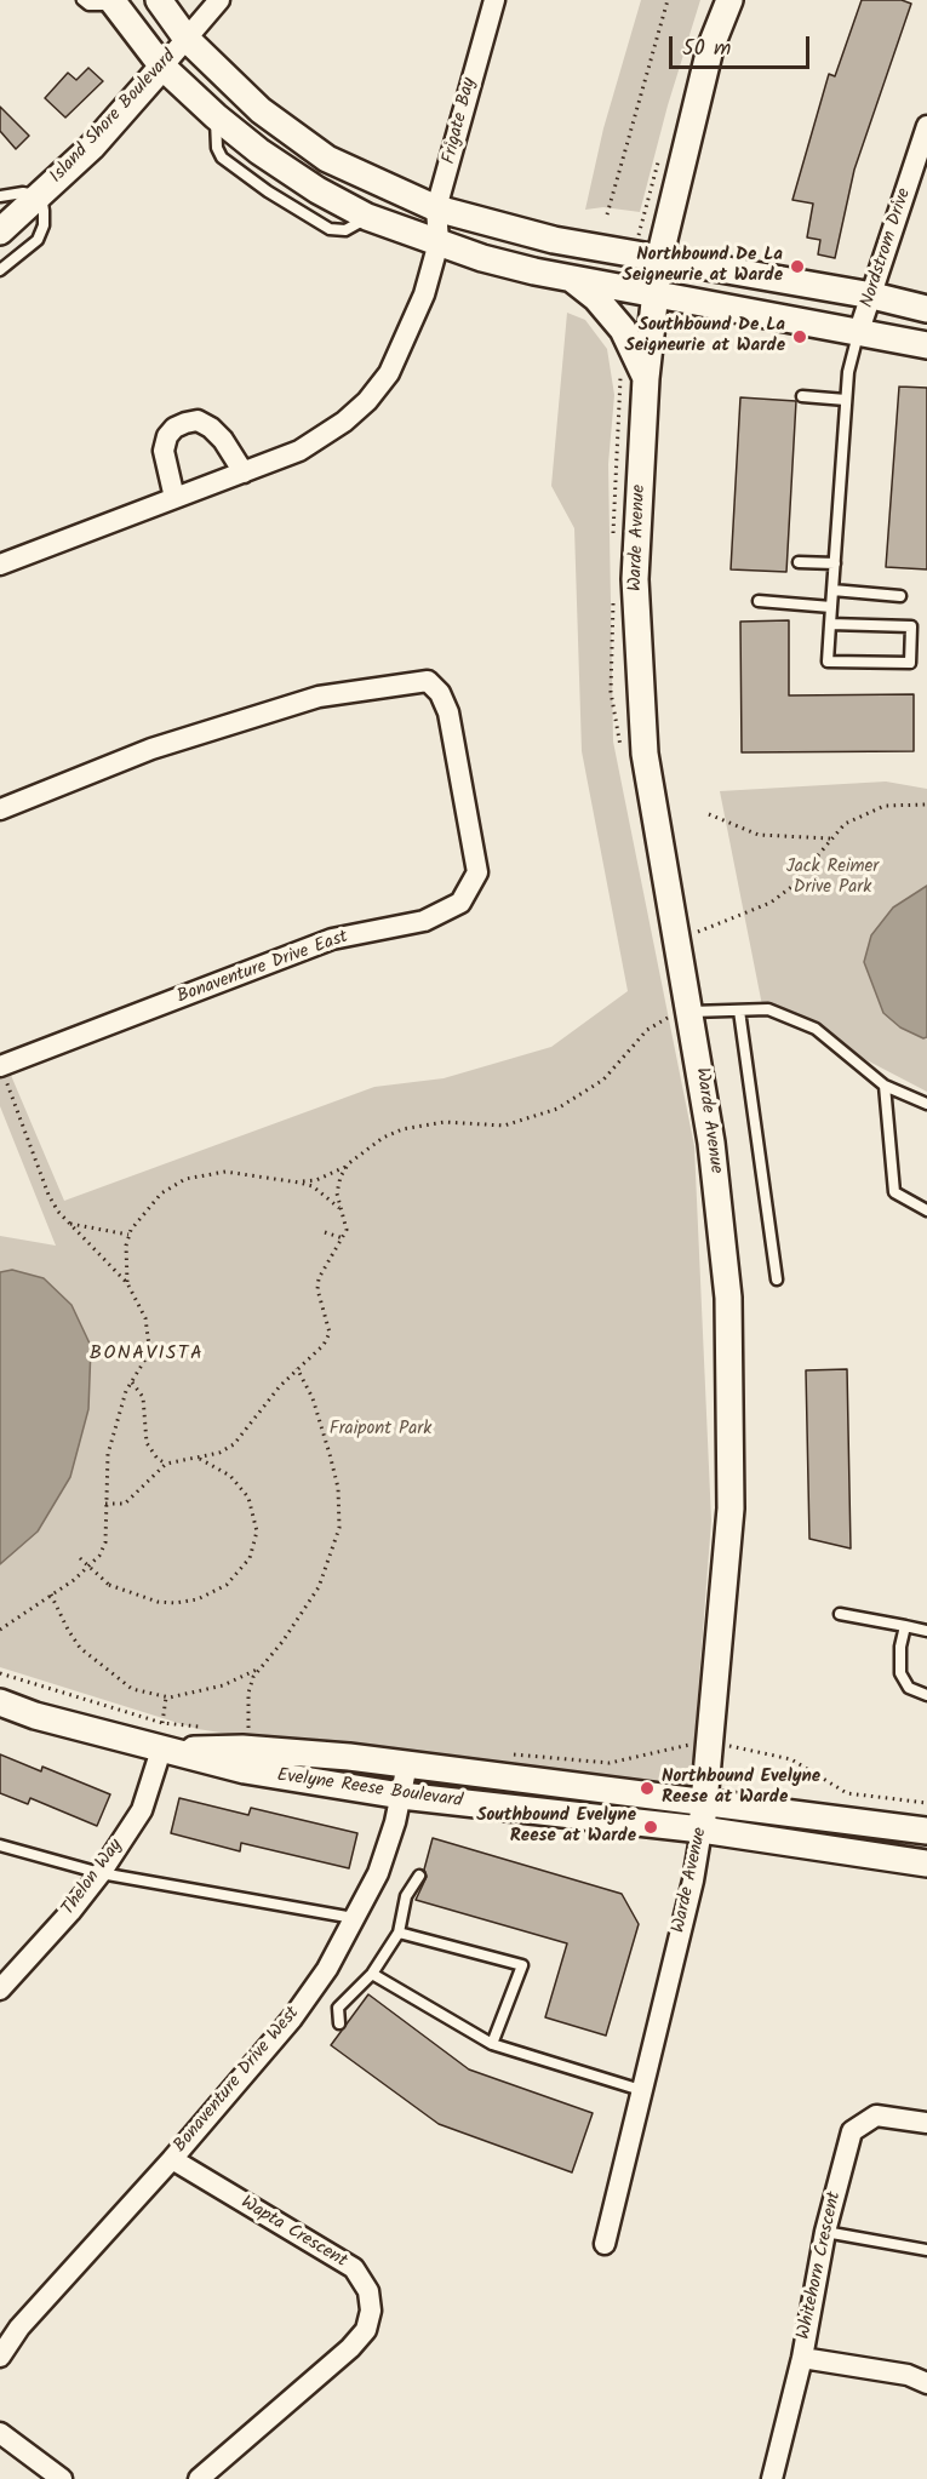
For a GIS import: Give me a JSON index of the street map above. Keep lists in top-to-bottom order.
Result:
{
  "streets": {
    "street": [
      "Island Shore Boulevard",
      "Frigate Bay",
      "Nordstrom Drive",
      "Warde Avenue",
      "Bonaventure Drive East",
      "Evelyne Reese Boulevard",
      "Thelon Way",
      "Bonaventure Drive West",
      "Wapta Crescent",
      "Whitehorn Crescent"
    ]
  },
  "crossings": [
    ["Warde Avenue", "Evelyne Reese Boulevard"],
    ["Evelyne Reese Boulevard", "Thelon Way"],
    ["Evelyne Reese Boulevard", "Bonaventure Drive West"],
    ["Bonaventure Drive West", "Wapta Crescent"]
  ],
  "districts": ["BONAVISTA"],
  "parks": ["Jack Reimer Drive Park", "Fraipont Park"],
  "places": [
    "Northbound De La Seigneurie at Warde",
    "Southbound De La Seigneurie at Warde",
    "Northbound Evelyne Reese at Warde",
    "Southbound Evelyne Reese at Warde"
  ],
  "scale_bar": "50 m"
}
